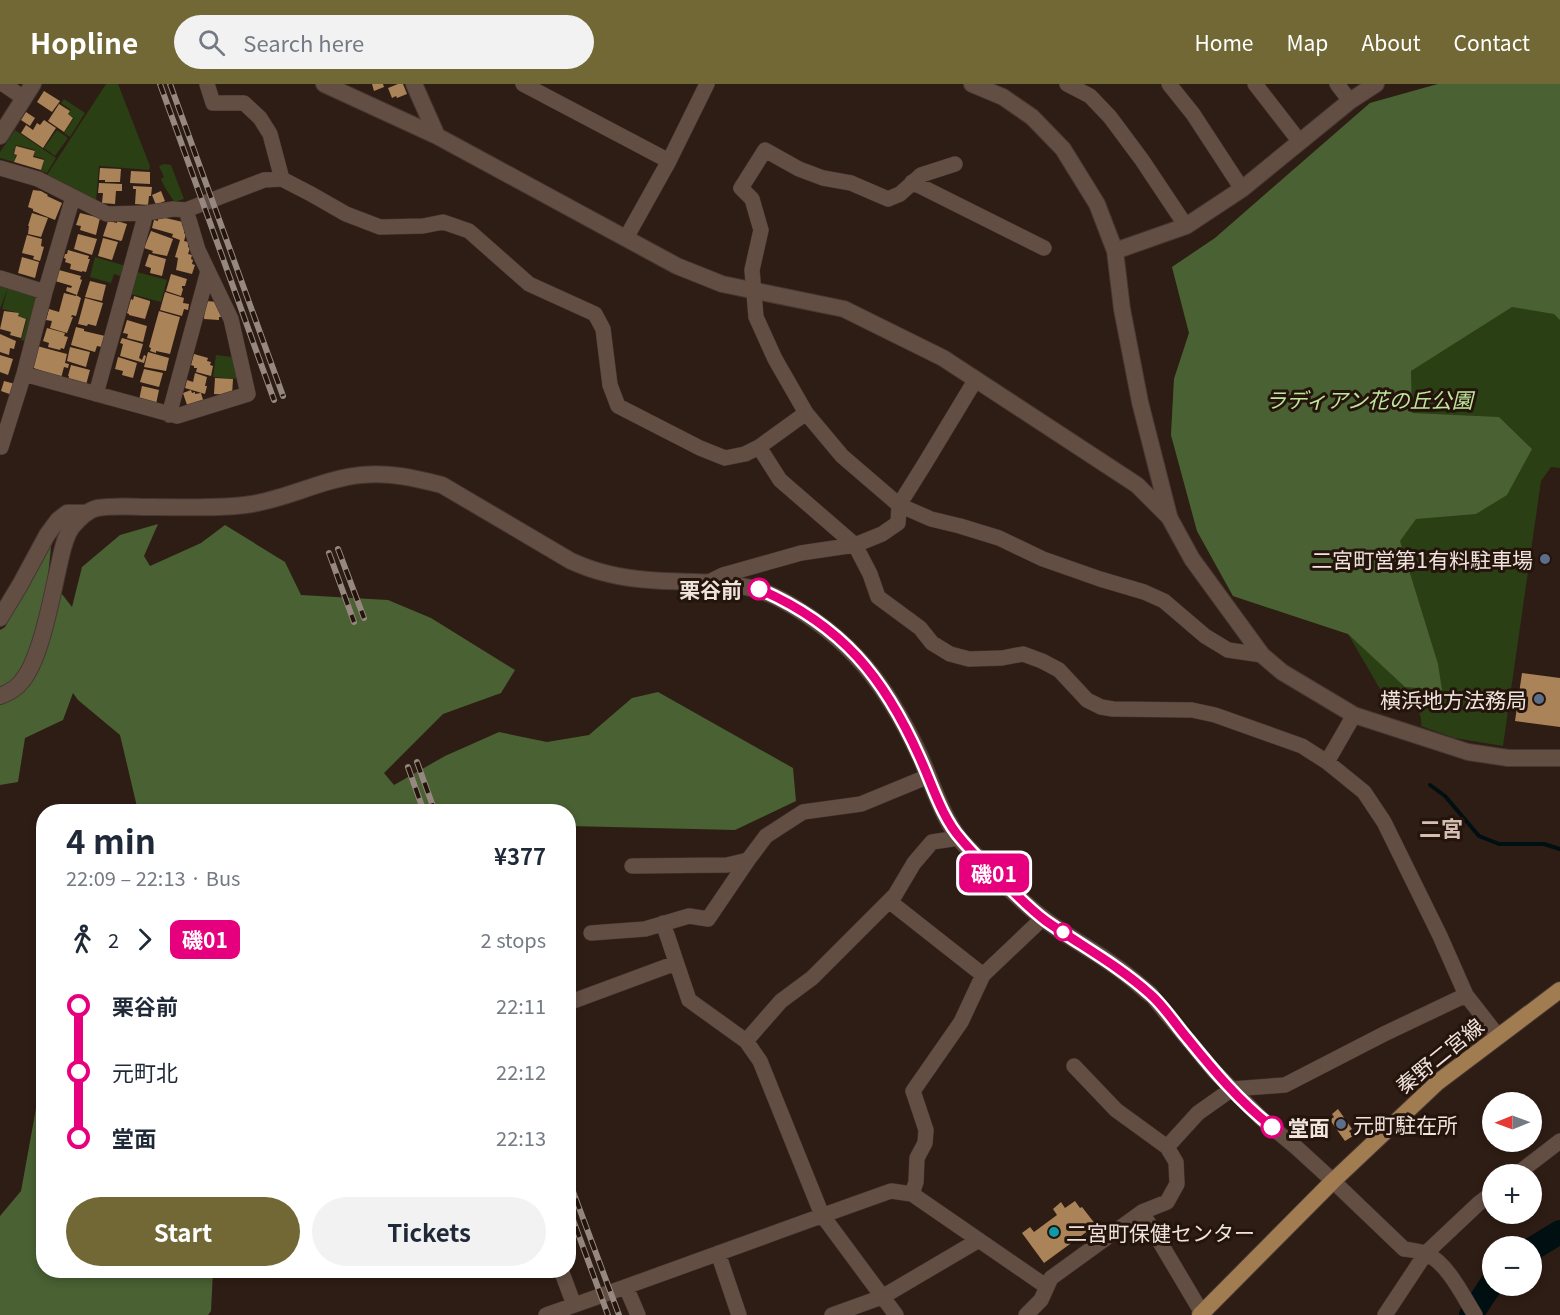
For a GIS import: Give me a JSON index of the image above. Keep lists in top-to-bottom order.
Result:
{
  "streets": {
    "main road": ["秦野二宮線"]
  },
  "districts": ["二宮"],
  "parks": ["ラディアン花の丘公園"],
  "places": [
    "二宮町営第1有料駐車場",
    "栗谷前",
    "横浜地方法務局",
    "元町駐在所",
    "堂面",
    "二宮町保健センター"
  ],
  "lines": ["bus line 磯01"],
  "north": "left",
  "page": {
    "header": "Hopline",
    "search": "Search here",
    "nav": [
      "Home",
      "Map",
      "About",
      "Contact"
    ],
    "on_map": "磯01",
    "heading": ["4 min", "22:09 – 22:13 · Bus", "¥377"],
    "legs": ["2", "磯01", "2 stops"],
    "list": [
      {
        "name": "栗谷前",
        "value": "22:11"
      },
      {
        "name": "元町北",
        "value": "22:12"
      },
      {
        "name": "堂面",
        "value": "22:13"
      }
    ],
    "map_buttons": ["+", "−"],
    "buttons": ["Start", "Tickets"]
  }
}
